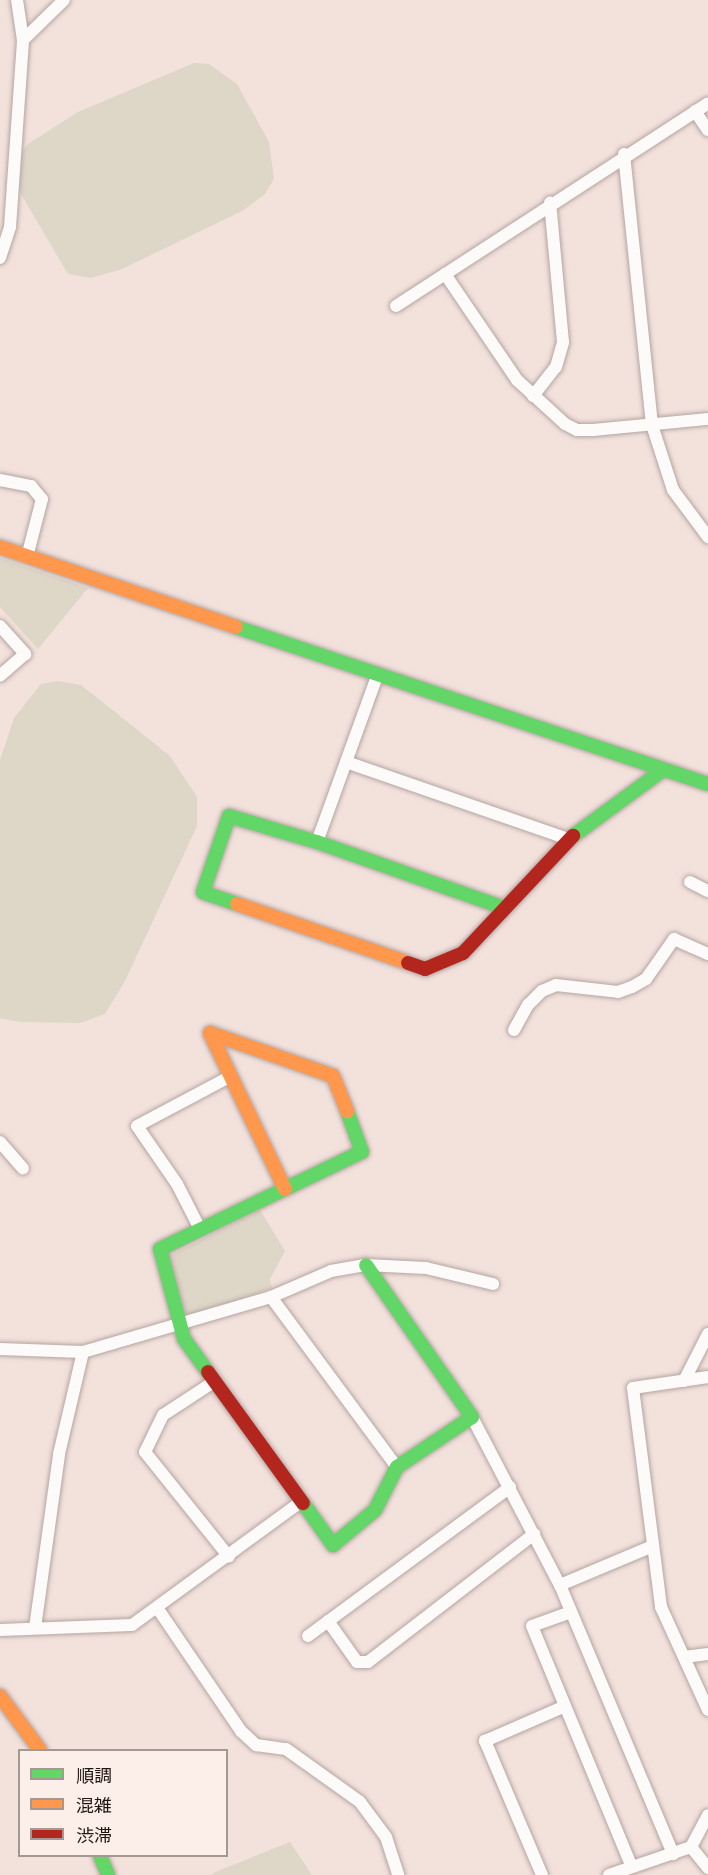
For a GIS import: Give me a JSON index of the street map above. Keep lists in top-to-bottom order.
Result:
{
  "legend": ["順調", "混雑", "渋滞"]
}
